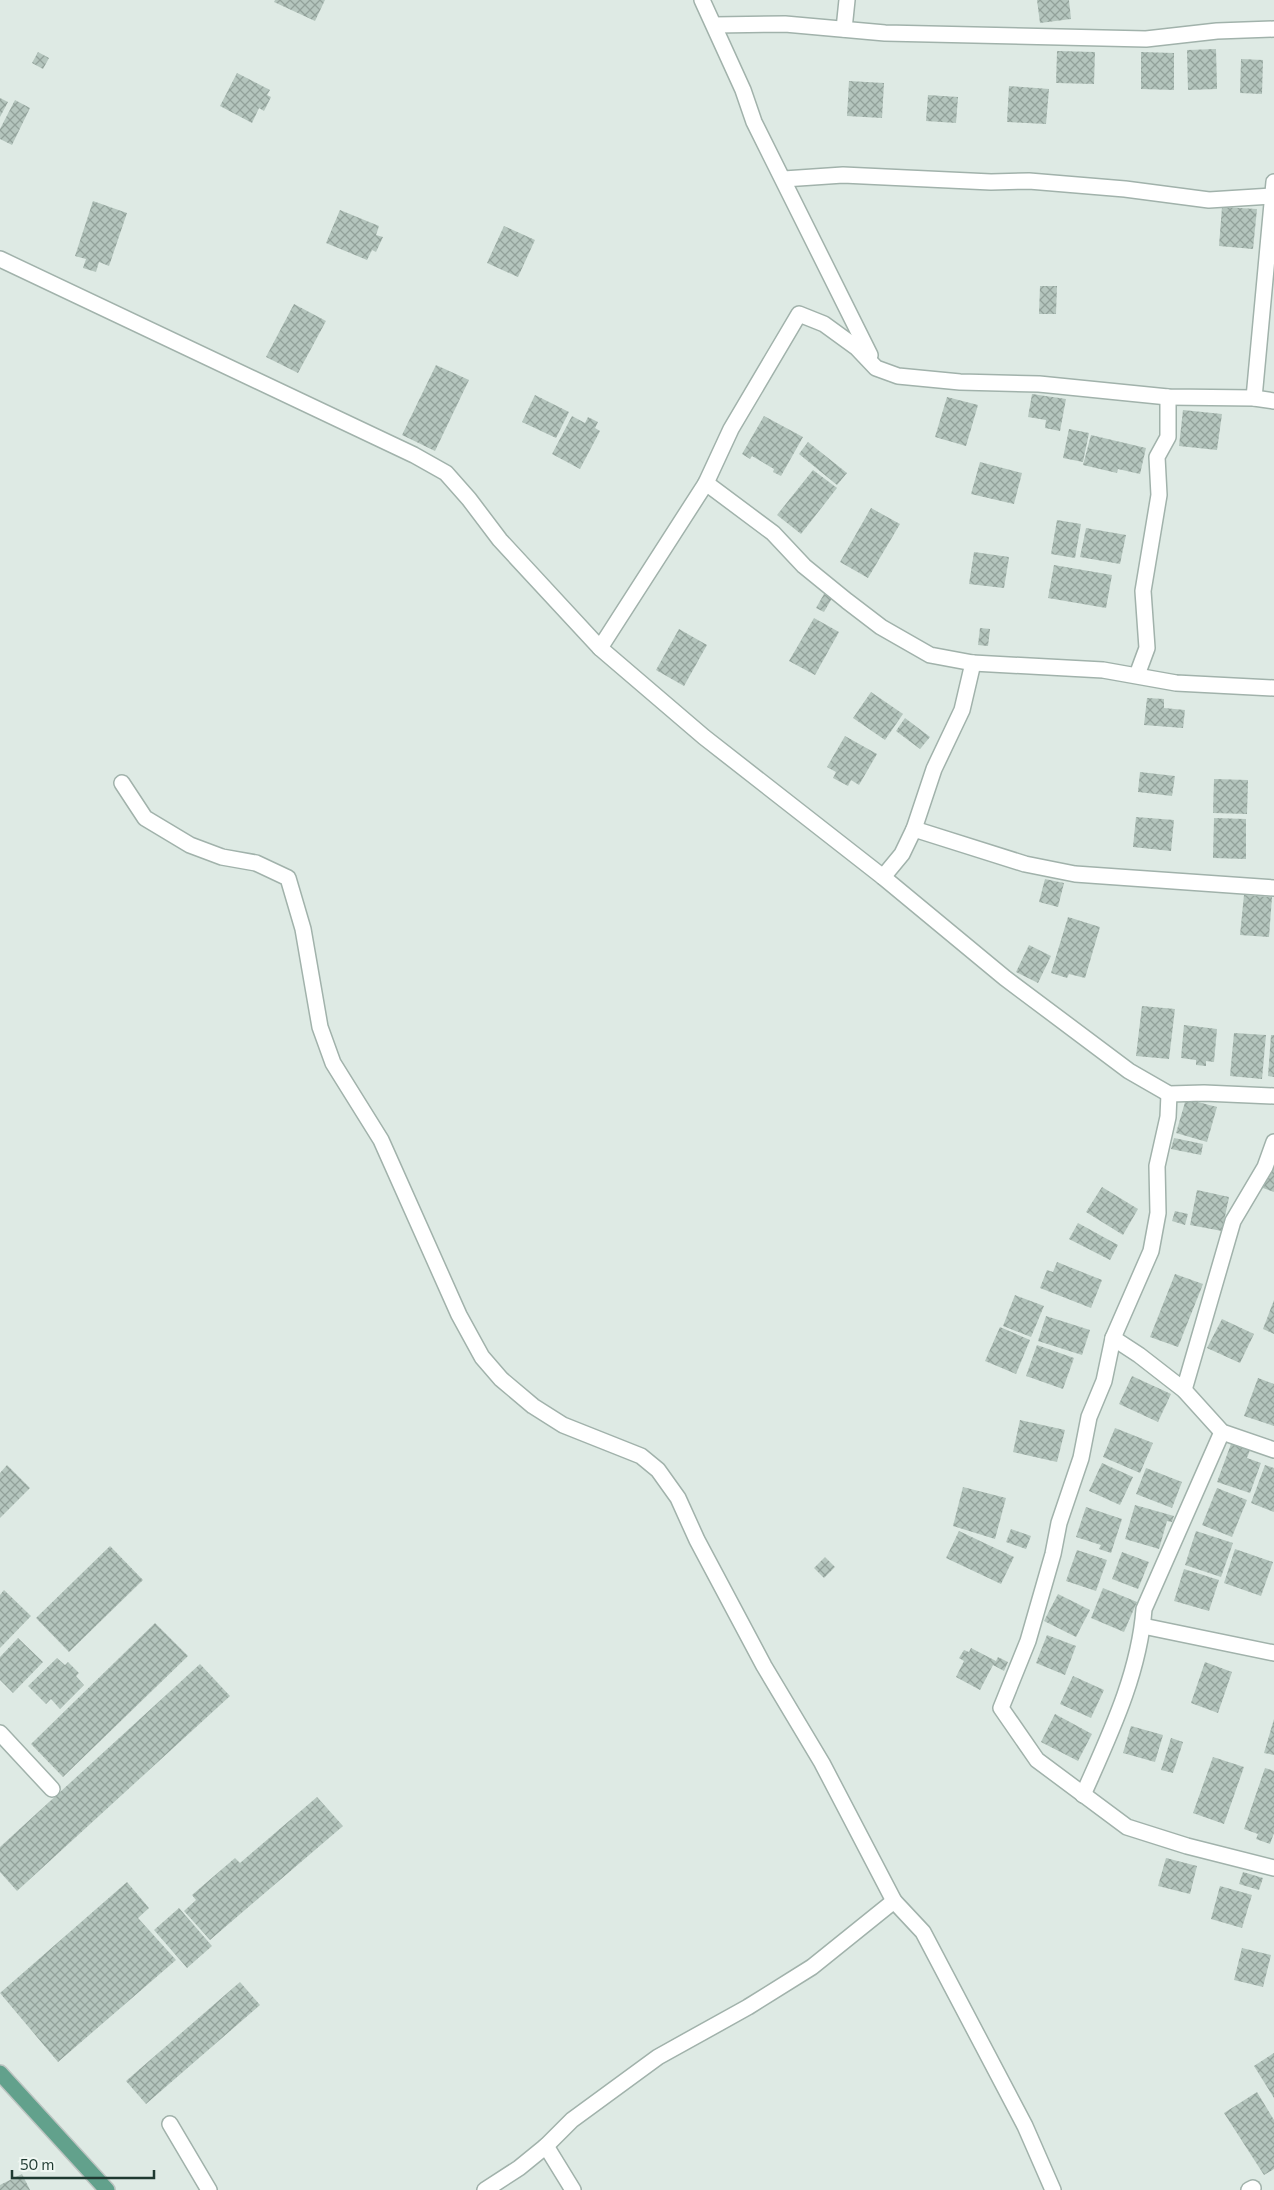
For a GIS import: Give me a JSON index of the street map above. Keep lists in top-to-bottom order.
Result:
{
  "scale_bar": "50 m"
}
